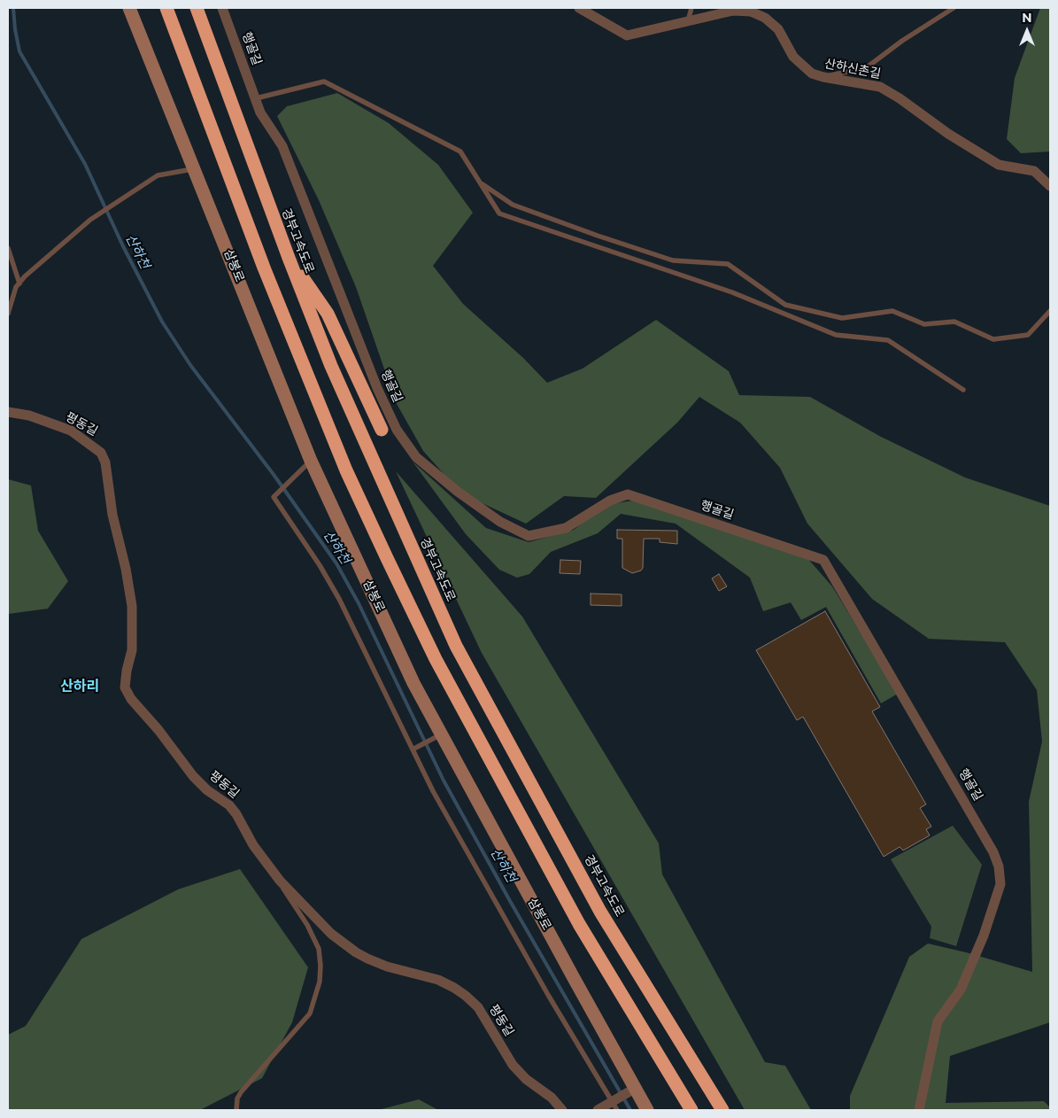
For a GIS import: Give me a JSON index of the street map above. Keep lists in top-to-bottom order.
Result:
{
  "streets": {
    "highway": ["경부고속도로"],
    "main road": ["삼봉로"],
    "street": ["행골길", "산하신촌길", "평동길"]
  },
  "districts": ["산하리"],
  "water": ["산하천"],
  "north": "top"
}
